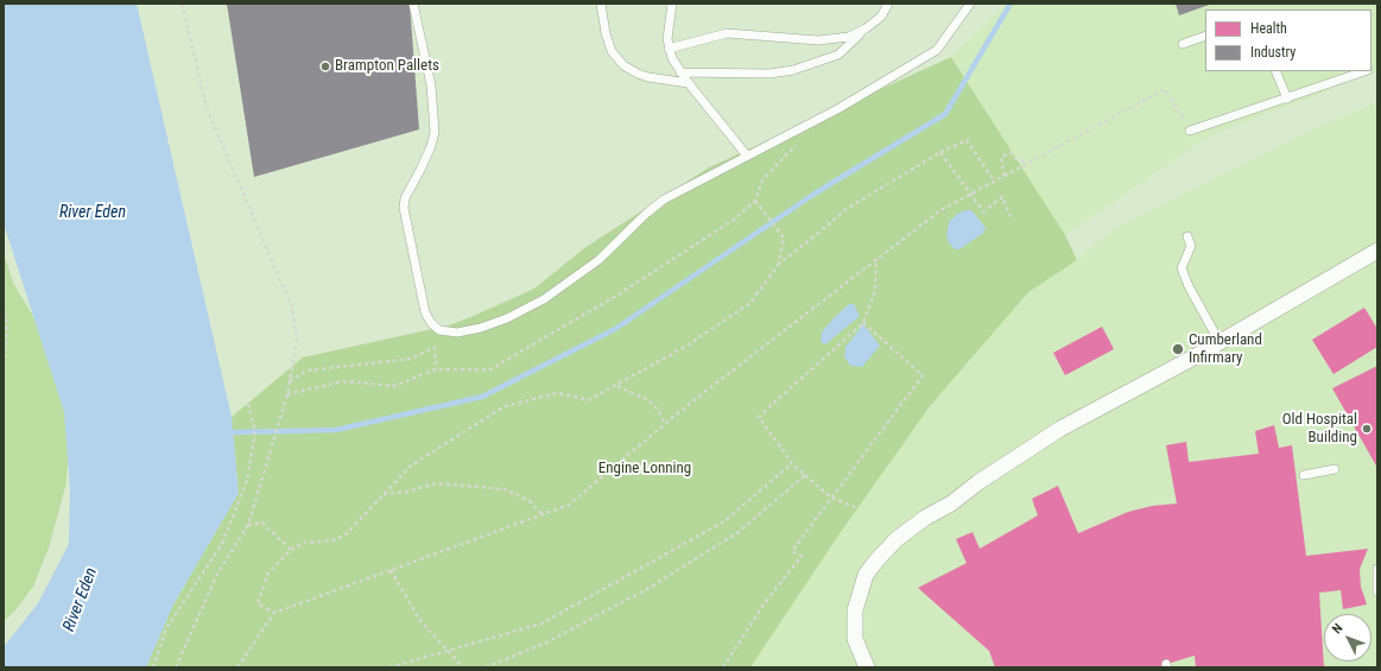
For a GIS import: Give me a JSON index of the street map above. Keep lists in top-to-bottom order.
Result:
{
  "water": ["River Eden"],
  "parks": ["Engine Lonning"],
  "places": ["Brampton Pallets", "Cumberland Infirmary", "Old Hospital Building"],
  "legend": ["Health", "Industry"],
  "north": "top left"
}
